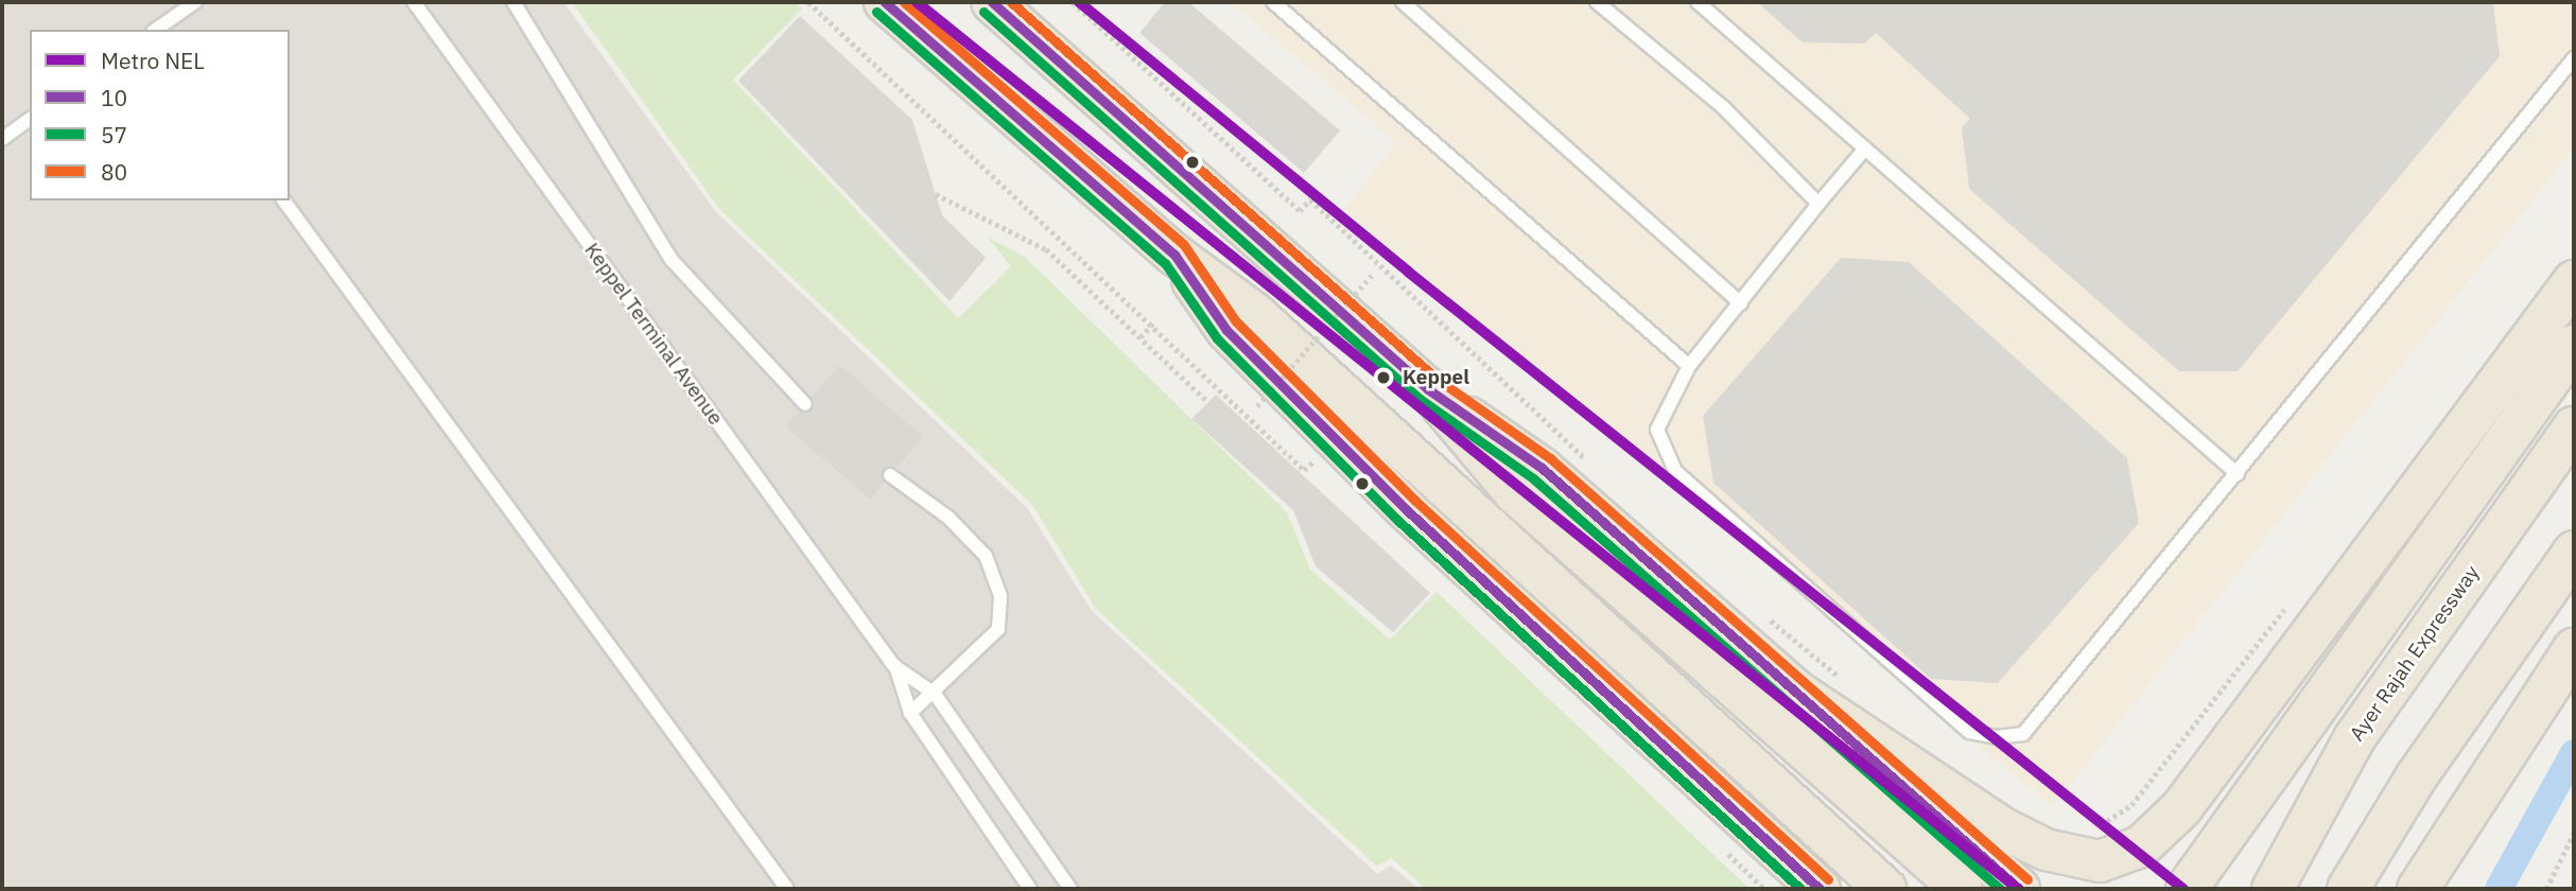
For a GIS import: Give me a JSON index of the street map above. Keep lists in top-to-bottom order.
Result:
{
  "streets": {
    "highway": ["Ayer Rajah Expressway"],
    "lane": ["Keppel Terminal Avenue"]
  },
  "places": ["Keppel"],
  "lines": [
    "metro line NEL",
    "transit line 10",
    "transit line 80",
    "transit line 57"
  ],
  "legend": [
    "Metro NEL",
    "10",
    "57",
    "80"
  ]
}
